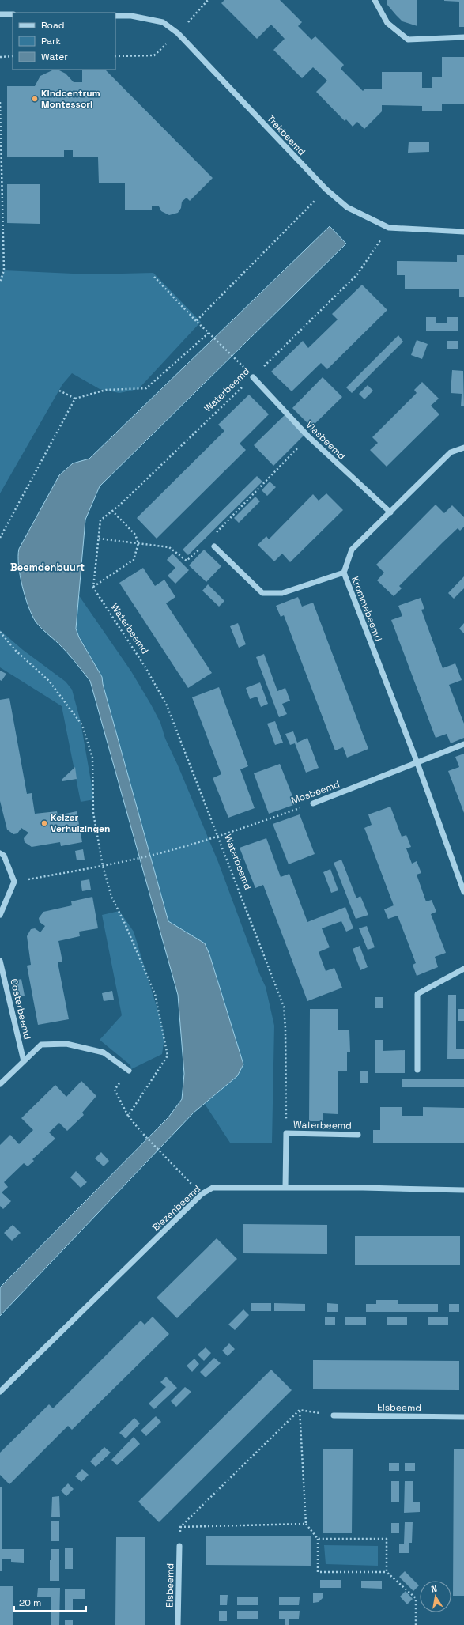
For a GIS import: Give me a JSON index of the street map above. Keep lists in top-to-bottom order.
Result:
{
  "streets": {
    "street": [
      "Trekbeemd",
      "Waterbeemd",
      "Vlasbeemd",
      "Krommebeemd",
      "Mosbeemd",
      "Oosterbeemd",
      "Biezenbeemd",
      "Elsbeemd"
    ]
  },
  "crossings": [
    ["Trekbeemd", "Waterbeemd"],
    ["Waterbeemd", "Vlasbeemd"],
    ["Waterbeemd", "Mosbeemd"],
    ["Waterbeemd", "Biezenbeemd"],
    ["Vlasbeemd", "Krommebeemd"],
    ["Krommebeemd", "Mosbeemd"]
  ],
  "districts": ["Beemdenbuurt"],
  "places": ["Kindcentrum Montessori", "Keizer Verhuizingen"],
  "legend": ["Road", "Park", "Water"],
  "scale_bar": "20 m",
  "north": "top"
}
